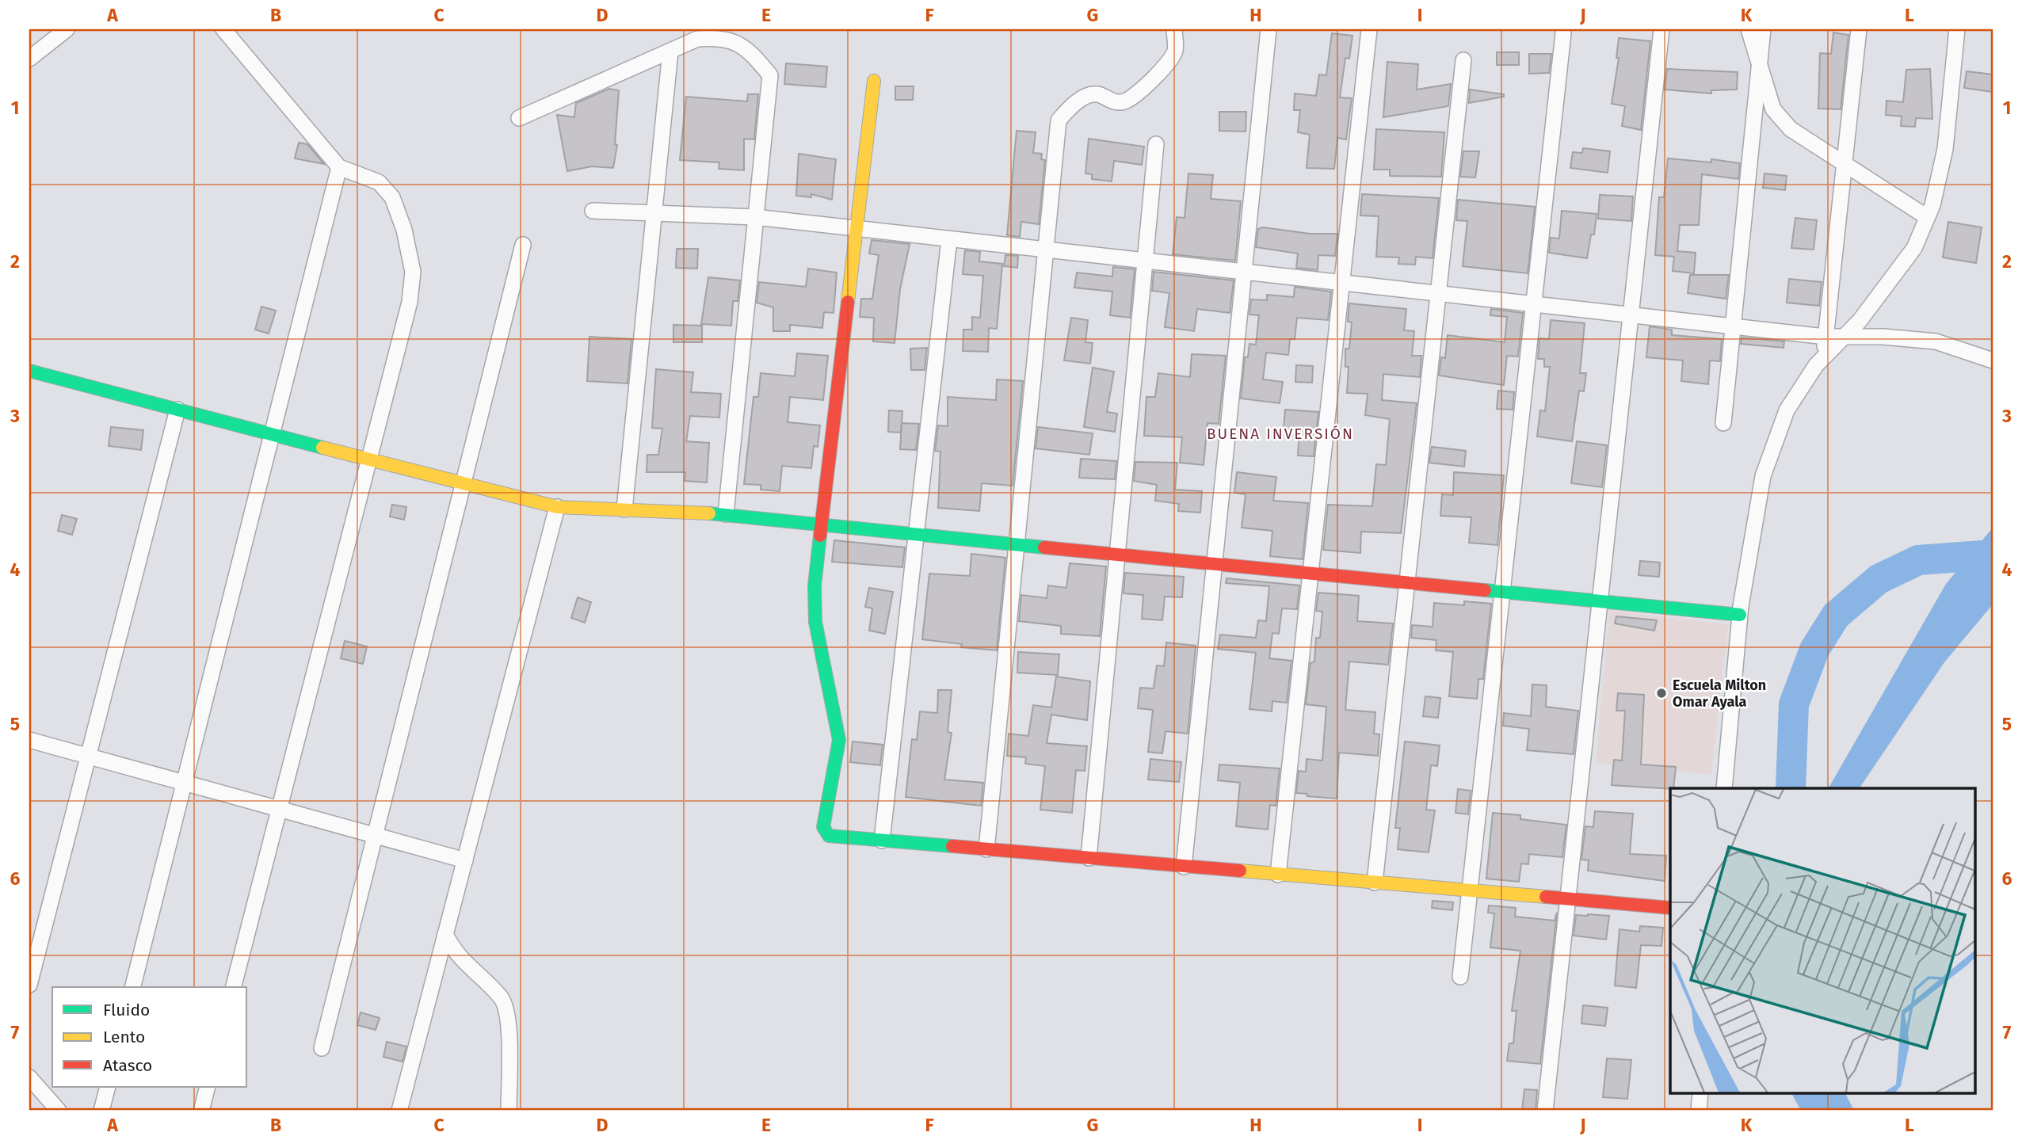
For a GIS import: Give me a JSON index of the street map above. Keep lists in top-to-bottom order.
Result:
{
  "districts": ["BUENA INVERSIÓN"],
  "places": ["Escuela Milton Omar Ayala"],
  "legend": ["Fluido", "Lento", "Atasco"],
  "grid": {
    "columns": [
      "A",
      "B",
      "C",
      "D",
      "E",
      "F",
      "G",
      "H",
      "I",
      "J",
      "K",
      "L"
    ],
    "rows": [
      "1",
      "2",
      "3",
      "4",
      "5",
      "6",
      "7"
    ]
  }
}
